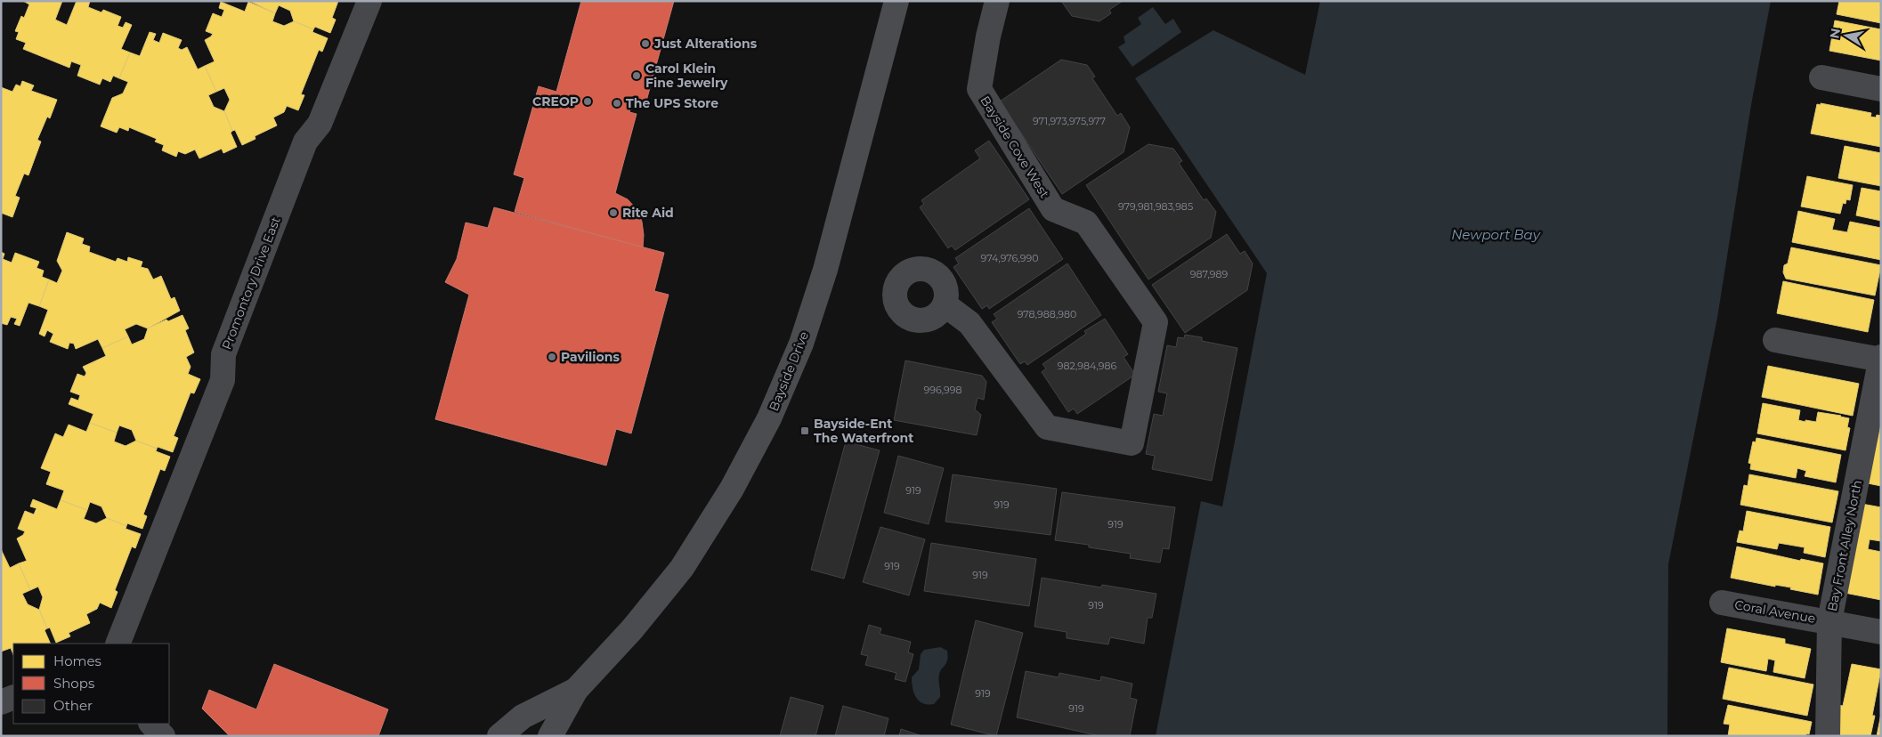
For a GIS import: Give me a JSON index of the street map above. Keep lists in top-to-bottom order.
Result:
{
  "streets": {
    "main road": ["Bayside Drive"],
    "street": [
      "Bayside Cove West",
      "Promontory Drive East",
      "Bay Front Alley North",
      "Coral Avenue"
    ]
  },
  "crossings": [
    ["Bay Front Alley North", "Coral Avenue"]
  ],
  "water": ["Newport Bay"],
  "places": {
    "other": [
      "Just Alterations",
      "Carol Klein Fine Jewelry",
      "CREOP",
      "The UPS Store",
      "Rite Aid",
      "Pavilions"
    ],
    "transit": ["Bayside-Ent The Waterfront"]
  },
  "house_numbers": [
    "971,973,975,977",
    "979,981,983,985",
    "974,976,990",
    "987,989",
    "978,988,980",
    "982,984,986",
    "996,998",
    "919",
    "919",
    "919",
    "919",
    "919",
    "919",
    "919",
    "919"
  ],
  "legend": ["Homes", "Shops", "Other"],
  "north": "left"
}
